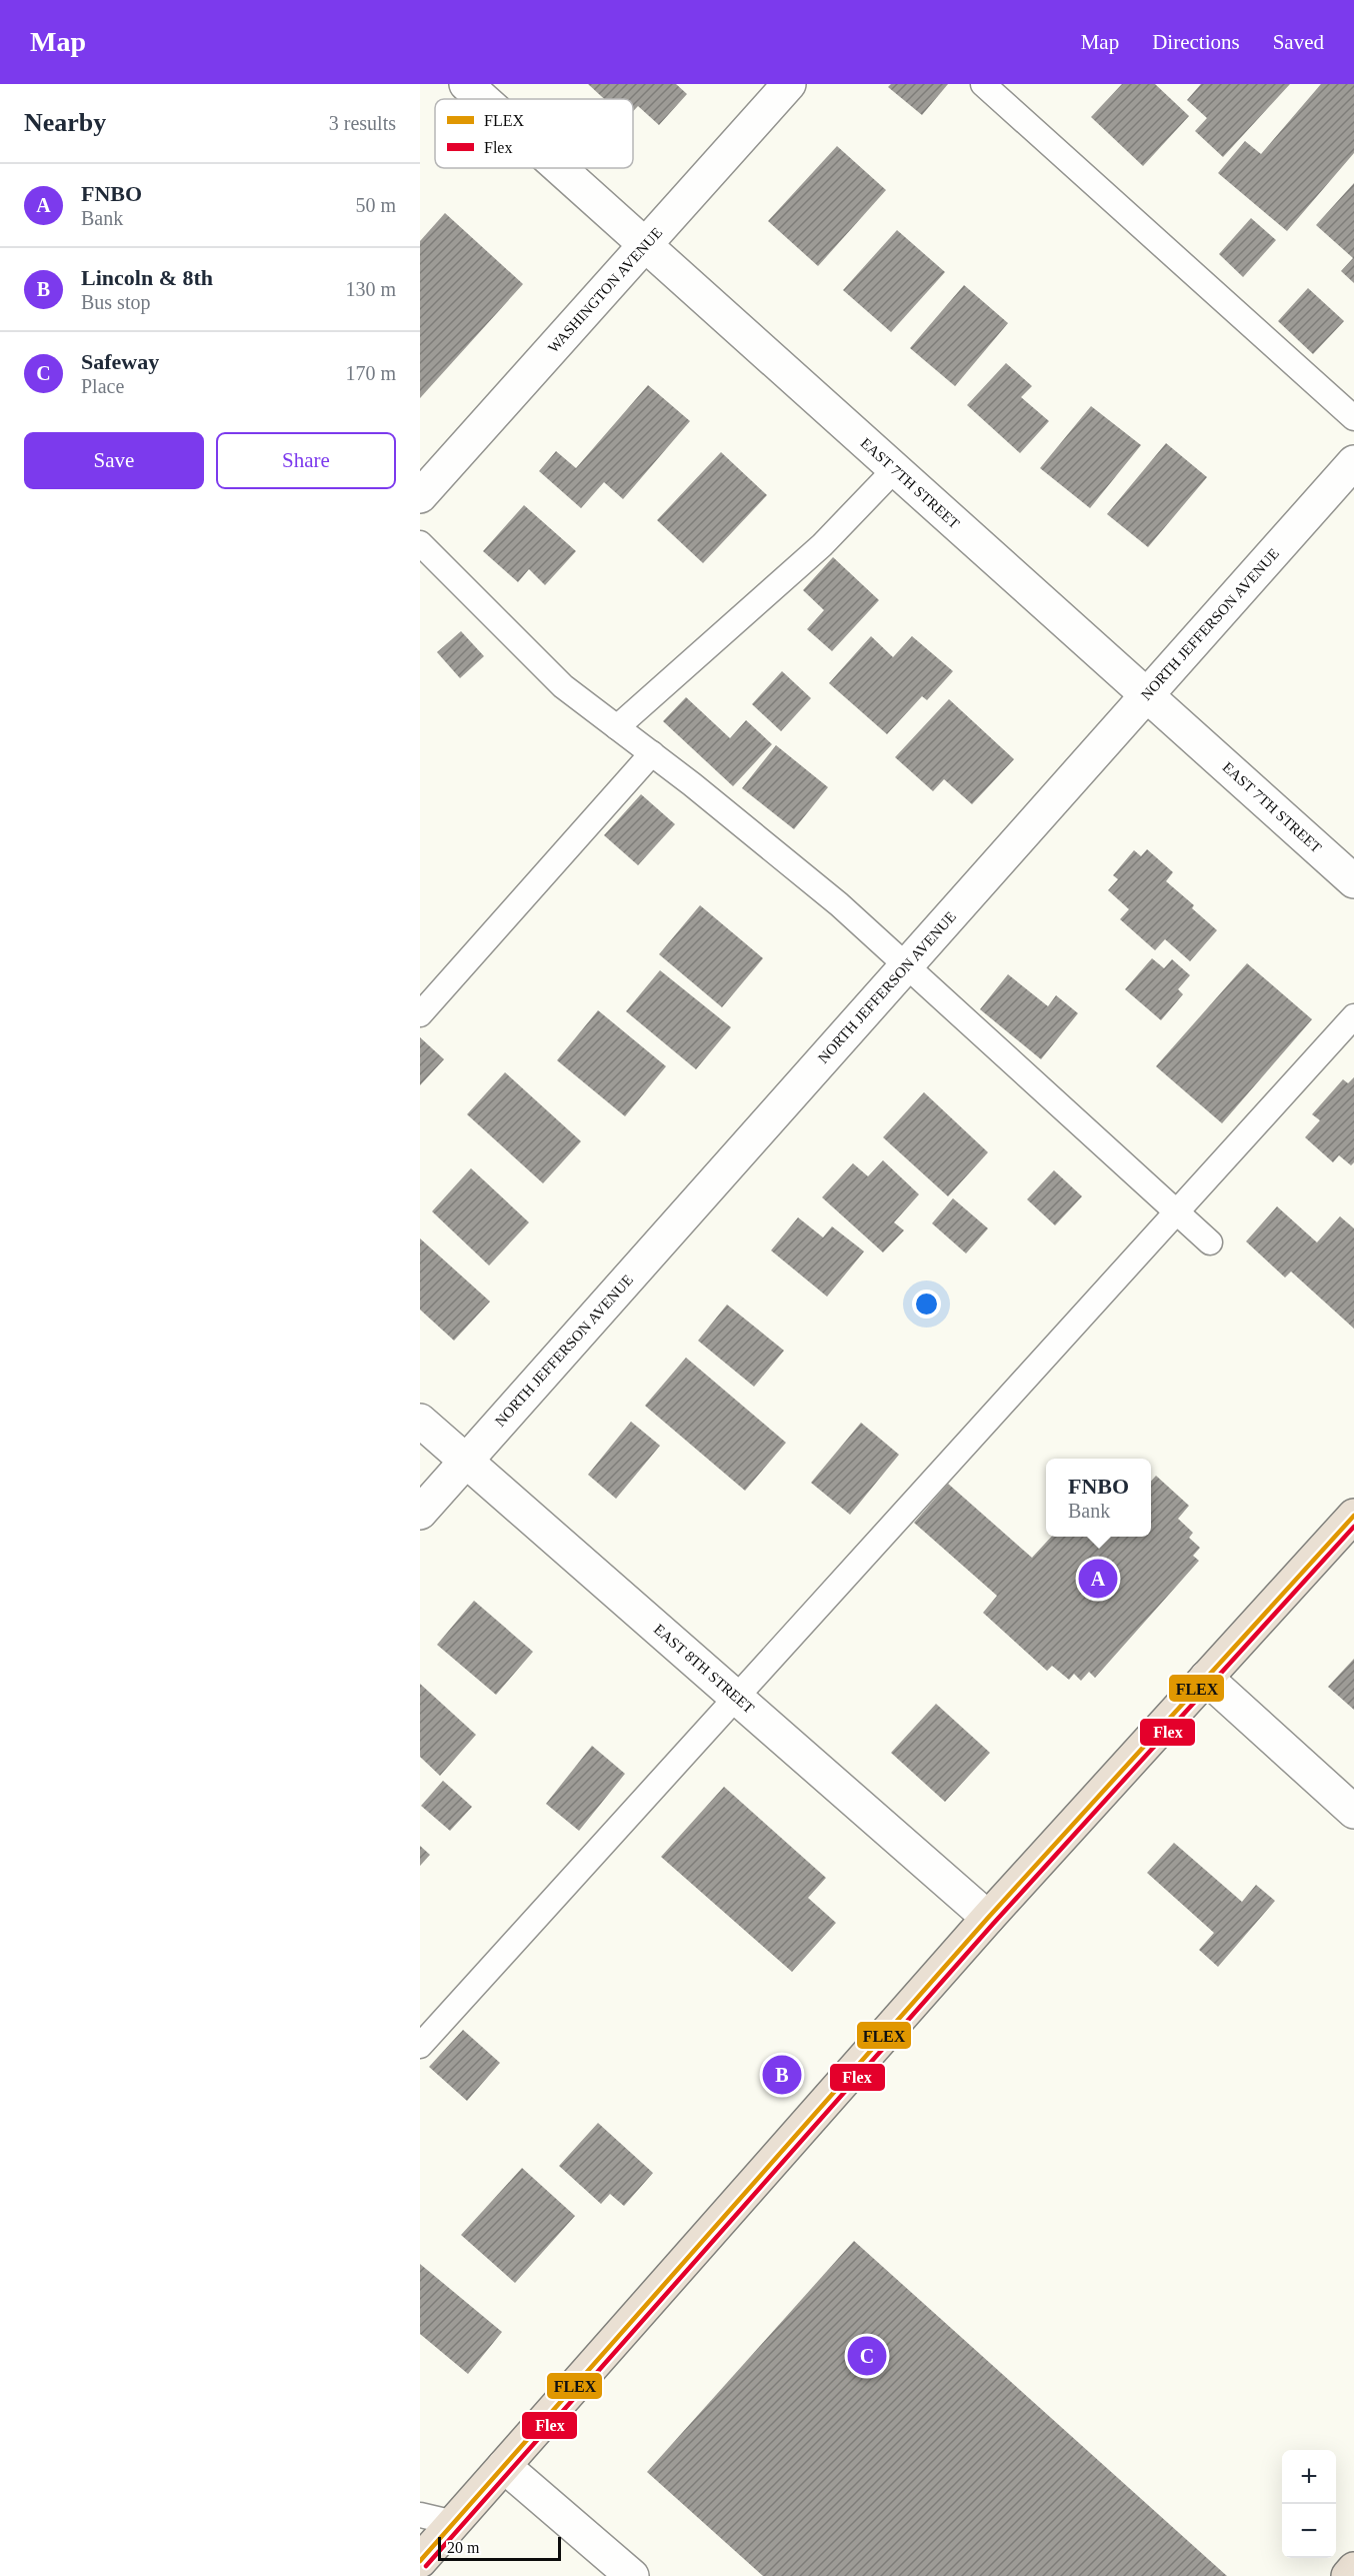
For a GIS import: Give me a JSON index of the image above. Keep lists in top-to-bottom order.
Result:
{
  "streets": {
    "street": [
      "WASHINGTON AVENUE",
      "EAST 7TH STREET",
      "NORTH JEFFERSON AVENUE",
      "EAST 8TH STREET"
    ]
  },
  "crossings": [
    ["WASHINGTON AVENUE", "EAST 7TH STREET"],
    ["EAST 7TH STREET", "NORTH JEFFERSON AVENUE"],
    ["NORTH JEFFERSON AVENUE", "EAST 8TH STREET"]
  ],
  "lines": ["transit line FLEX", "transit line Flex"],
  "legend": ["FLEX", "Flex"],
  "scale_bar": "20 m",
  "page": {
    "header": "Map",
    "nav": ["Map", "Directions", "Saved"],
    "heading": ["Nearby", "3 results"],
    "list": [
      {
        "mark": "A",
        "name": "FNBO",
        "note": "Bank",
        "value": "50 m"
      },
      {
        "mark": "B",
        "name": "Lincoln & 8th",
        "note": "Bus stop",
        "value": "130 m"
      },
      {
        "mark": "C",
        "name": "Safeway",
        "note": "Place",
        "value": "170 m"
      }
    ],
    "buttons": ["Save", "Share"],
    "popup": ["FNBO", "Bank"],
    "pins": ["A", "B", "C"],
    "map_buttons": ["+", "−"],
    "scale": "20 m"
  }
}
